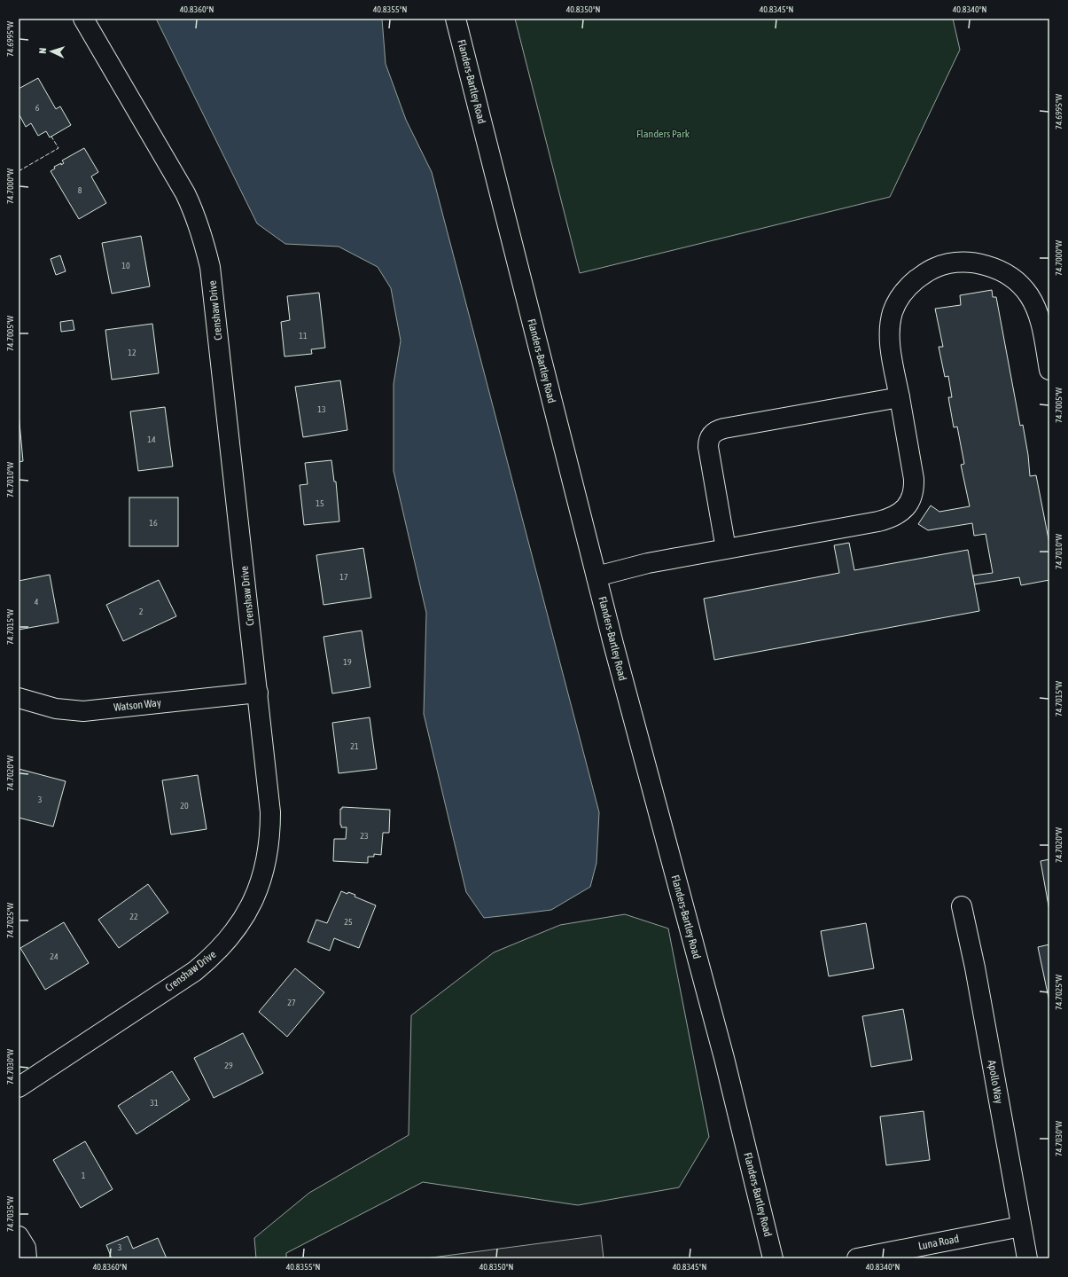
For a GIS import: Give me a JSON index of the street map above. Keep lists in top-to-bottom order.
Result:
{
  "streets": {
    "street": [
      "Flanders-Bartley Road",
      "Crenshaw Drive",
      "Watson Way",
      "Apollo Way",
      "Luna Road"
    ]
  },
  "crossings": [
    ["Crenshaw Drive", "Watson Way"],
    ["Apollo Way", "Luna Road"]
  ],
  "parks": ["Flanders Park"],
  "house_numbers": [
    "6",
    "8",
    "10",
    "11",
    "12",
    "13",
    "14",
    "15",
    "16",
    "17",
    "4",
    "2",
    "19",
    "21",
    "3",
    "20",
    "23",
    "22",
    "25",
    "24",
    "27",
    "29",
    "31",
    "1",
    "3"
  ],
  "north": "left",
  "coordinates": [
    "40.8360°N",
    "40.8355°N",
    "40.8350°N",
    "40.8345°N",
    "40.8340°N",
    "74.6995°W",
    "74.7000°W",
    "74.7005°W",
    "74.7010°W",
    "74.7015°W",
    "74.7020°W",
    "74.7025°W",
    "74.7030°W",
    "74.7035°W"
  ]
}
